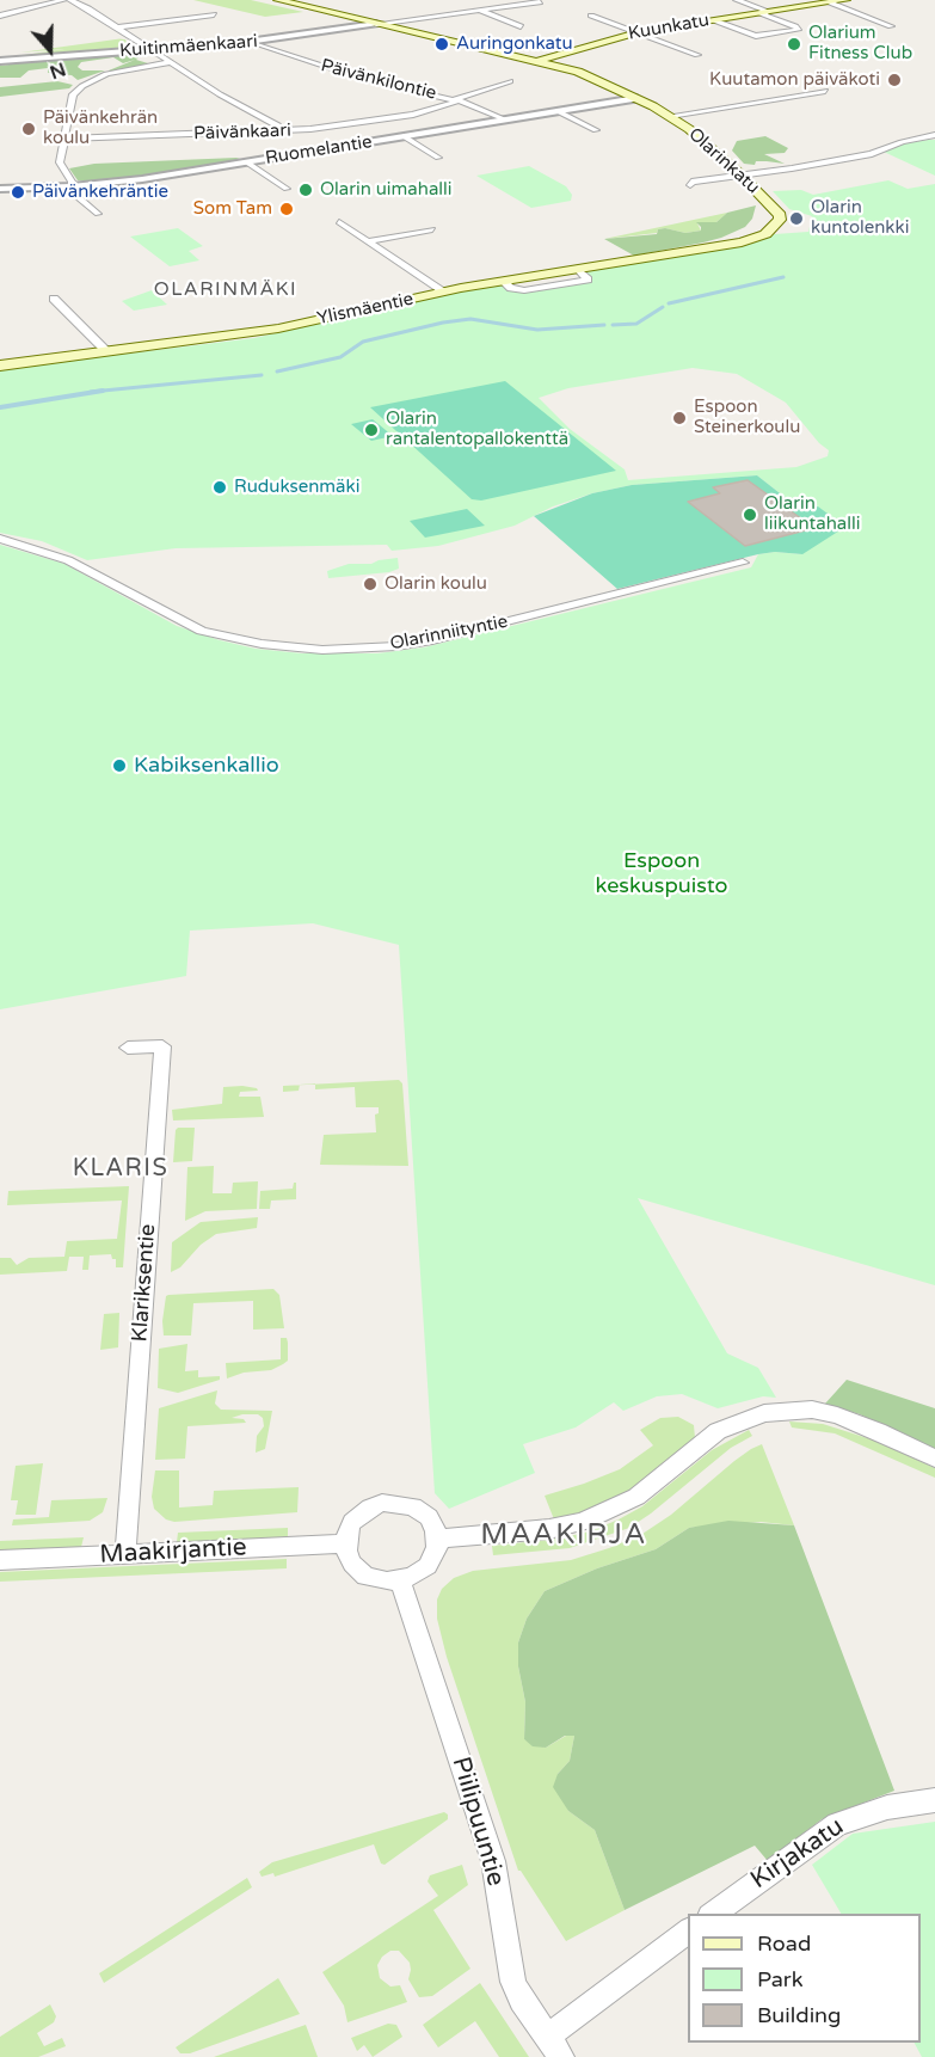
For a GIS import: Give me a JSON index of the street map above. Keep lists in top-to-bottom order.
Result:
{
  "streets": {
    "main road": ["Kuunkatu", "Olarinkatu", "Ylismäentie"],
    "street": [
      "Kuitinmäenkaari",
      "Päivänkilontie",
      "Päivänkaari",
      "Ruomelantie",
      "Olarinniityntie",
      "Klariksentie",
      "Maakirjantie",
      "Piilipuuntie",
      "Kirjakatu"
    ]
  },
  "crossings": [
    ["Kuunkatu", "Olarinkatu"],
    ["Kuitinmäenkaari", "Päivänkilontie"],
    ["Kuitinmäenkaari", "Olarinkatu"],
    ["Päivänkilontie", "Päivänkaari"],
    ["Päivänkilontie", "Ruomelantie"],
    ["Ruomelantie", "Olarinkatu"],
    ["Olarinkatu", "Ylismäentie"],
    ["Klariksentie", "Maakirjantie"],
    ["Maakirjantie", "Piilipuuntie"]
  ],
  "districts": ["OLARINMÄKI", "KLARIS", "MAAKIRJA"],
  "parks": ["Espoon keskuspuisto"],
  "places": [
    "Auringonkatu",
    "Olarium Fitness Club",
    "Kuutamon päiväkoti",
    "Päivänkehrän koulu",
    "Olarin uimahalli",
    "Päivänkehräntie",
    "Som Tam",
    "Olarin kuntolenkki",
    "Espoon Steinerkoulu",
    "Olarin rantalentopallokenttä",
    "Ruduksenmäki",
    "Olarin liikuntahalli",
    "Olarin koulu",
    "Kabiksenkallio"
  ],
  "legend": ["Road", "Park", "Building"],
  "north": "bottom"
}
